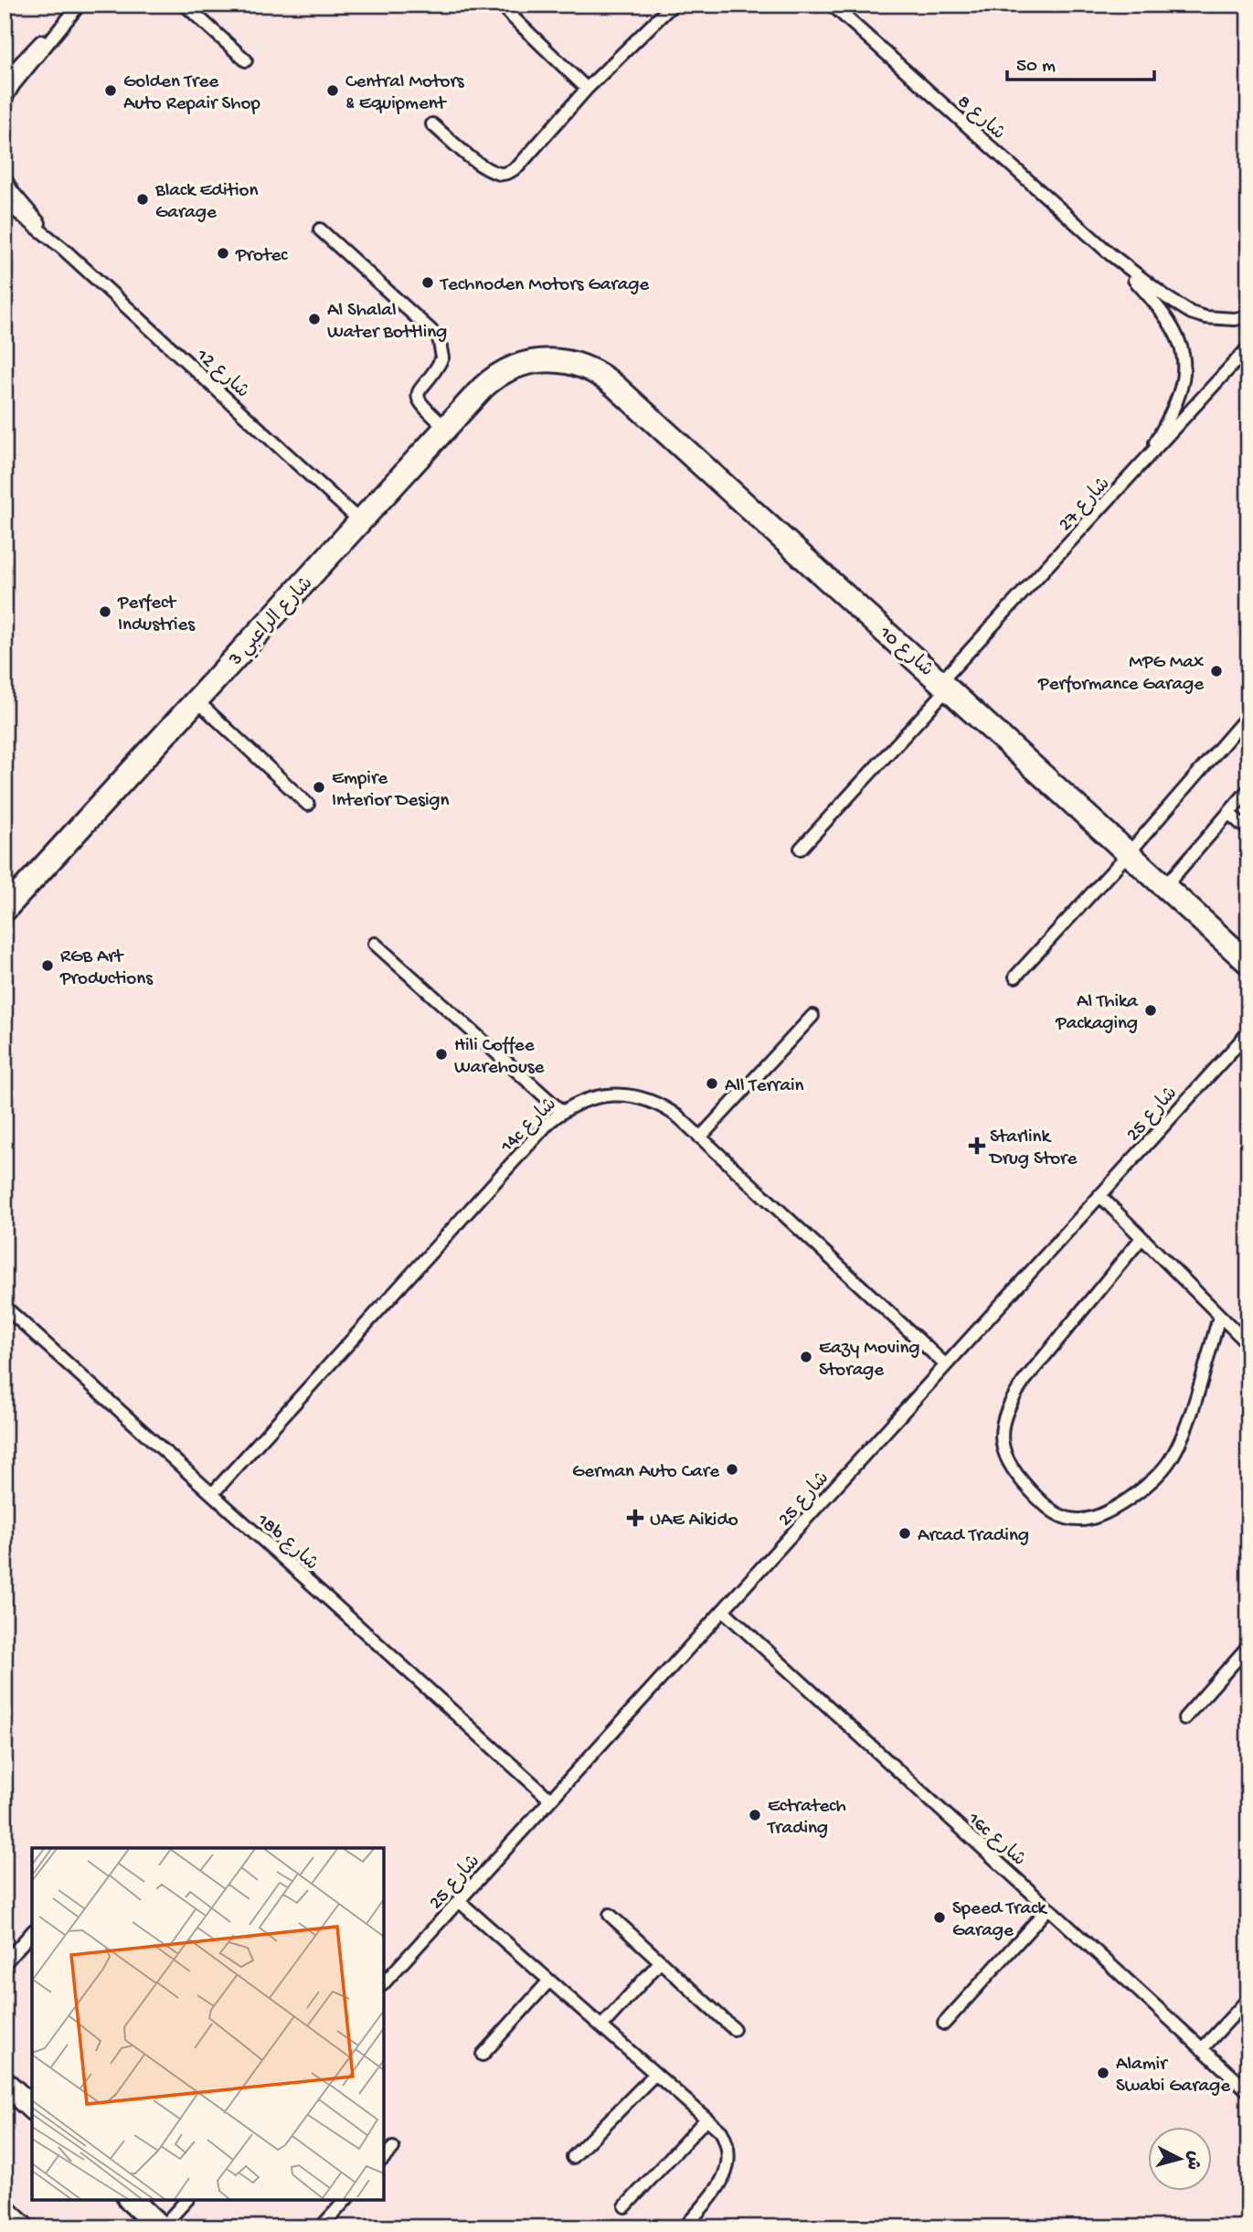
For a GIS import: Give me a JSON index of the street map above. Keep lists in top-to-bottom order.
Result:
{
  "streets": {
    "street": ["شارع الراعبي 3", "شارع 10"],
    "lane": [
      "شارع 8",
      "شارع 12",
      "شارع 27",
      "شارع 25",
      "14c شارع",
      "18b شارع",
      "16c شارع"
    ]
  },
  "crossings": [
    ["شارع 8", "شارع 27"],
    ["شارع 12", "شارع الراعبي 3"],
    ["شارع 27", "شارع 10"],
    ["شارع الراعبي 3", "شارع 10"],
    ["شارع 25", "14c شارع"],
    ["شارع 25", "18b شارع"],
    ["شارع 25", "16c شارع"],
    ["14c شارع", "18b شارع"]
  ],
  "places": {
    "other": [
      "Golden Tree Auto Repair Shop",
      "Central Motors & Equipment",
      "Black Edition Garage",
      "Protec",
      "Technoden Motors Garage",
      "Al Shalal Water Bottling",
      "Perfect Industries",
      "MPG Max Performance Garage",
      "Empire Interior Design",
      "RGB Art Productions",
      "Al Thika Packaging",
      "Hili Coffee Warehouse",
      "All Terrain",
      "Eazy Moving Storage",
      "German Auto Care",
      "Arcad Trading",
      "Ectratech Trading",
      "Speed Track Garage",
      "Alamir Swabi Garage"
    ],
    "health": ["Starlink Drug Store", "UAE Aikido"]
  },
  "scale_bar": "50 m",
  "north": "right"
}
